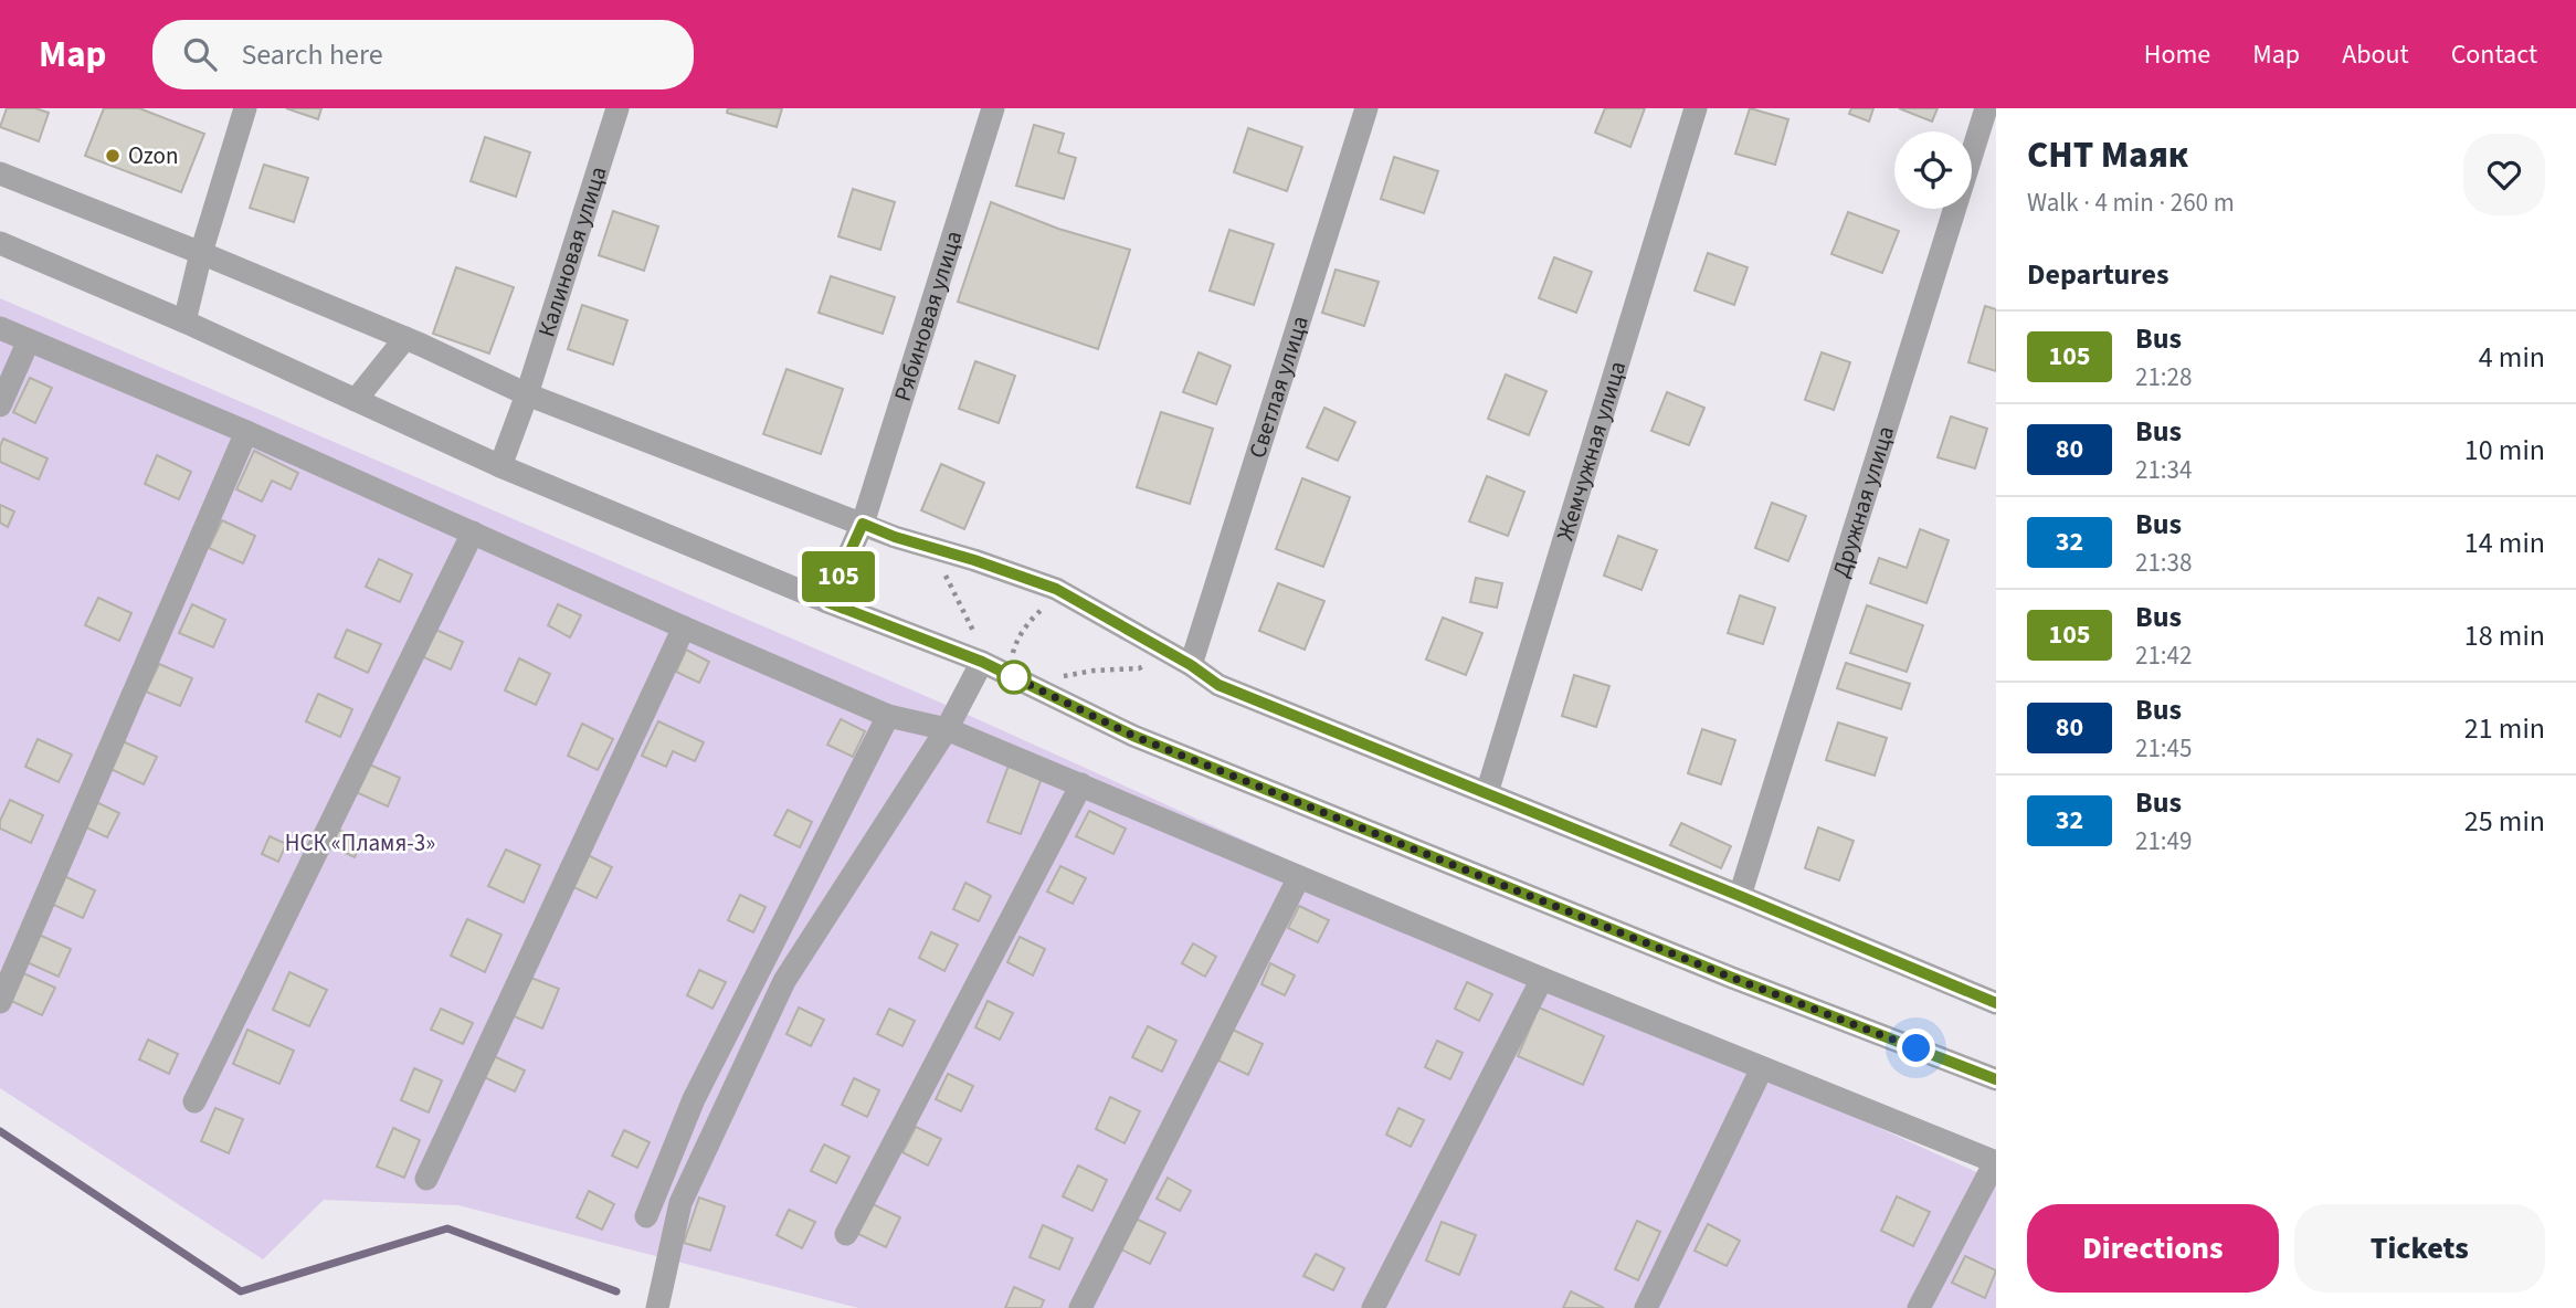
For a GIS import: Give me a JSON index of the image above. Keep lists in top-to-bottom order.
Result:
{
  "streets": {
    "street": [
      "Калиновая улица",
      "Рябиновая улица",
      "Светлая улица",
      "Жемчужная улица",
      "Дружная улица"
    ]
  },
  "parks": ["НСК «Пламя-3»"],
  "places": ["Ozon"],
  "lines": ["bus line 105"],
  "page": {
    "header": "Map",
    "search": "Search here",
    "nav": [
      "Home",
      "Map",
      "About",
      "Contact"
    ],
    "on_map": "105",
    "heading": [
      ["СНТ Маяк", "Walk · 4 min · 260 m"],
      "Departures"
    ],
    "list": [
      {
        "mark": "105",
        "name": "Bus",
        "note": "21:28",
        "value": "4 min"
      },
      {
        "mark": "80",
        "name": "Bus",
        "note": "21:34",
        "value": "10 min"
      },
      {
        "mark": "32",
        "name": "Bus",
        "note": "21:38",
        "value": "14 min"
      },
      {
        "mark": "105",
        "name": "Bus",
        "note": "21:42",
        "value": "18 min"
      },
      {
        "mark": "80",
        "name": "Bus",
        "note": "21:45",
        "value": "21 min"
      },
      {
        "mark": "32",
        "name": "Bus",
        "note": "21:49",
        "value": "25 min"
      }
    ],
    "buttons": ["Directions", "Tickets"]
  }
}
